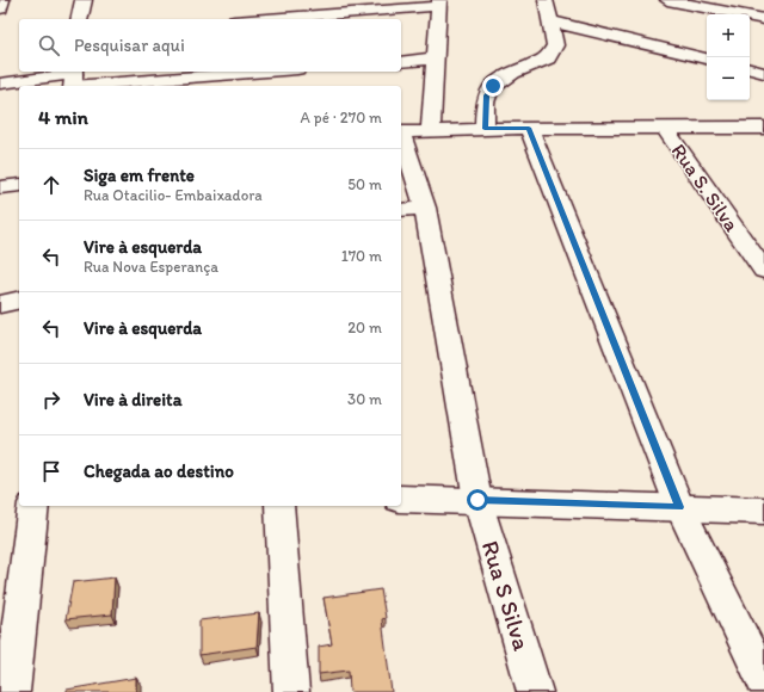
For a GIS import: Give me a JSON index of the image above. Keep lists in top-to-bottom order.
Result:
{
  "streets": {
    "street": ["Rua S. Silva", "Rua S Silva"]
  },
  "page": {
    "map_buttons": ["+", "−"],
    "search": "Pesquisar aqui",
    "heading": ["4 min", "A pé · 270 m"],
    "list": [
      ["Siga em frente", "Rua Otacilio- Embaixadora", "50 m"],
      ["Vire à esquerda", "Rua Nova Esperança", "170 m"],
      ["Vire à esquerda", "20 m"],
      ["Vire à direita", "30 m"],
      "Chegada ao destino"
    ]
  }
}
